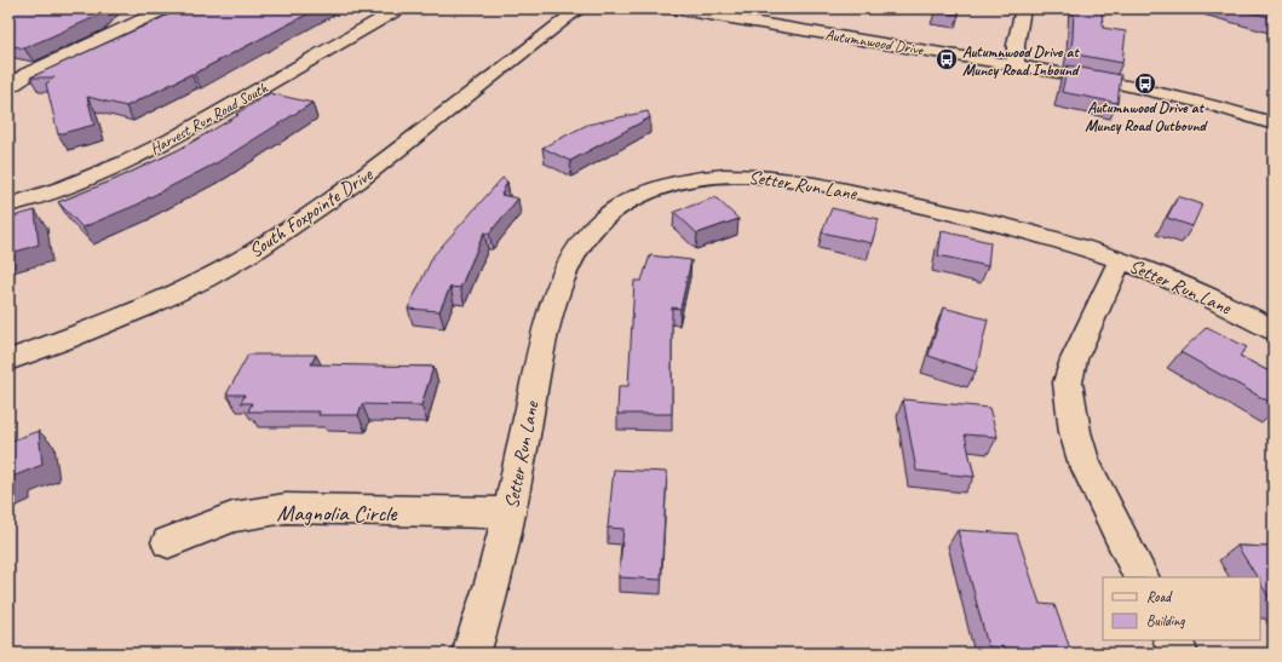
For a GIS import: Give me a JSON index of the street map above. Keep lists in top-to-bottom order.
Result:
{
  "streets": {
    "street": [
      "Autumnwood Drive",
      "Harvest Run Road South",
      "Setter Run Lane",
      "South Foxpointe Drive",
      "Magnolia Circle"
    ]
  },
  "crossings": [
    ["Setter Run Lane", "Magnolia Circle"]
  ],
  "places": {
    "bus stop": ["Autumnwood Drive at Muncy Road Inbound", "Autumnwood Drive at Muncy Road Outbound"]
  },
  "legend": ["Road", "Building"]
}
